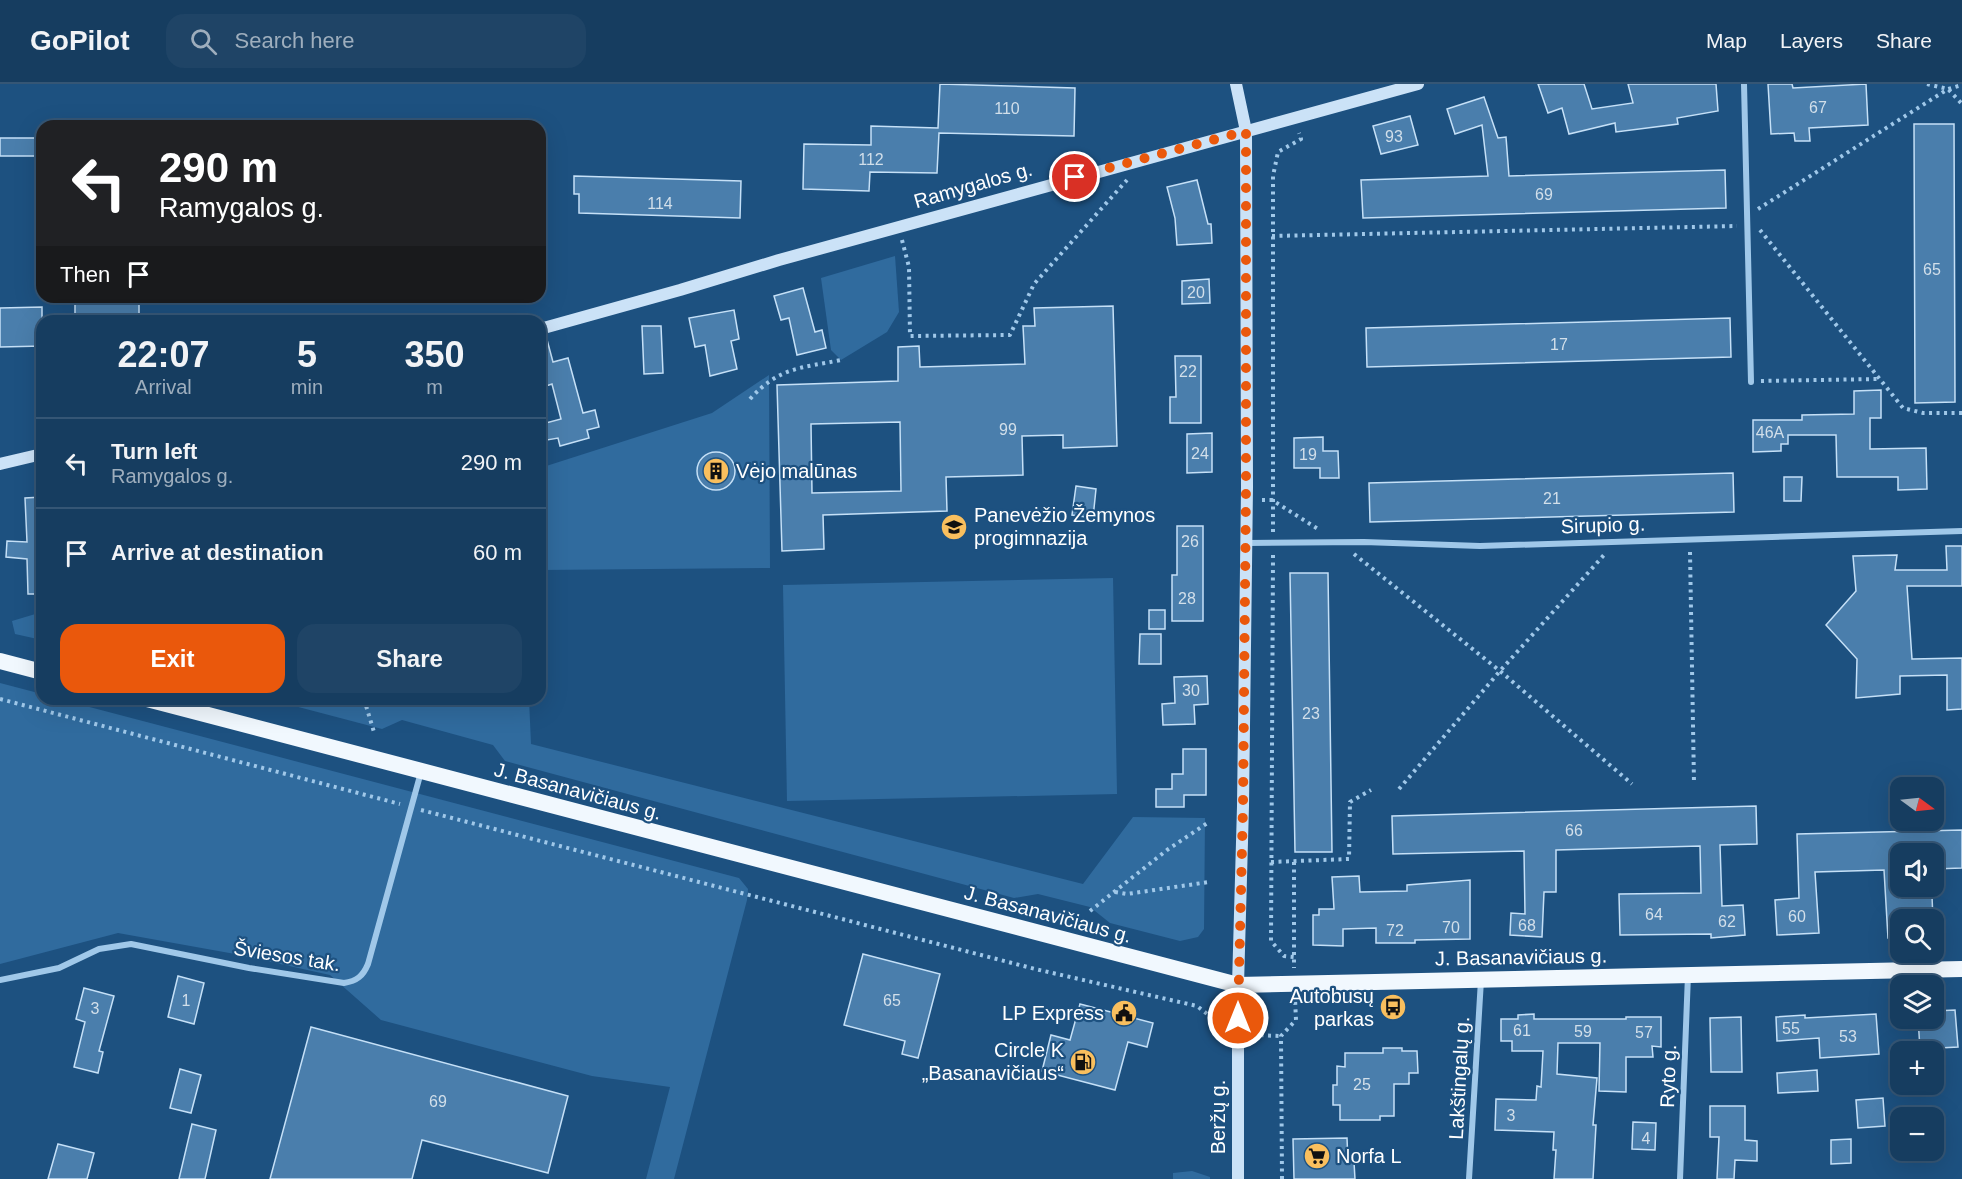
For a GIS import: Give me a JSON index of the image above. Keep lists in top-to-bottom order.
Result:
{
  "streets": {
    "highway": ["J. Basanavičiaus g."],
    "main road": ["Ramygalos g.", "Beržų g."],
    "street": [
      "Sirupio g.",
      "Šviesos tak.",
      "Ryto g.",
      "Lakštingalų g."
    ]
  },
  "crossings": [
    ["Ramygalos g.", "Beržų g."],
    ["Sirupio g.", "Beržų g."],
    ["J. Basanavičiaus g.", "Šviesos tak."],
    ["J. Basanavičiaus g.", "Ryto g."],
    ["J. Basanavičiaus g.", "Lakštingalų g."],
    ["J. Basanavičiaus g.", "Beržų g."]
  ],
  "places": {
    "building": ["Vėjo malūnas"],
    "school or university": ["Panevėžio Žemynos progimnazija"],
    "bus stop": ["Autobusų parkas"],
    "public building": ["LP Express"],
    "fuel station": ["Circle K „Basanavičiaus“"],
    "supermarket": ["Norfa L"]
  },
  "house_numbers": [
    "67",
    "110",
    "93",
    "112",
    "69",
    "114",
    "65",
    "20",
    "17",
    "22",
    "99",
    "46A",
    "24",
    "19",
    "21",
    "26",
    "28",
    "30",
    "23",
    "66",
    "64",
    "60",
    "62",
    "68",
    "70",
    "72",
    "1",
    "65",
    "3",
    "55",
    "61",
    "59",
    "57",
    "53",
    "25",
    "69",
    "3",
    "4"
  ],
  "north": "right",
  "page": {
    "header": "GoPilot",
    "search": "Search here",
    "nav": ["Map", "Layers", "Share"],
    "turn": ["290 m", "Ramygalos g."],
    "then": "Then",
    "eta": [
      "22:07",
      "Arrival",
      "5",
      "min",
      "350",
      "m"
    ],
    "list": [
      {
        "name": "Turn left",
        "note": "Ramygalos g.",
        "value": "290 m"
      },
      {
        "name": "Arrive at destination",
        "value": "60 m"
      }
    ],
    "buttons": ["Exit", "Share"],
    "map_buttons": ["+", "−"]
  }
}
